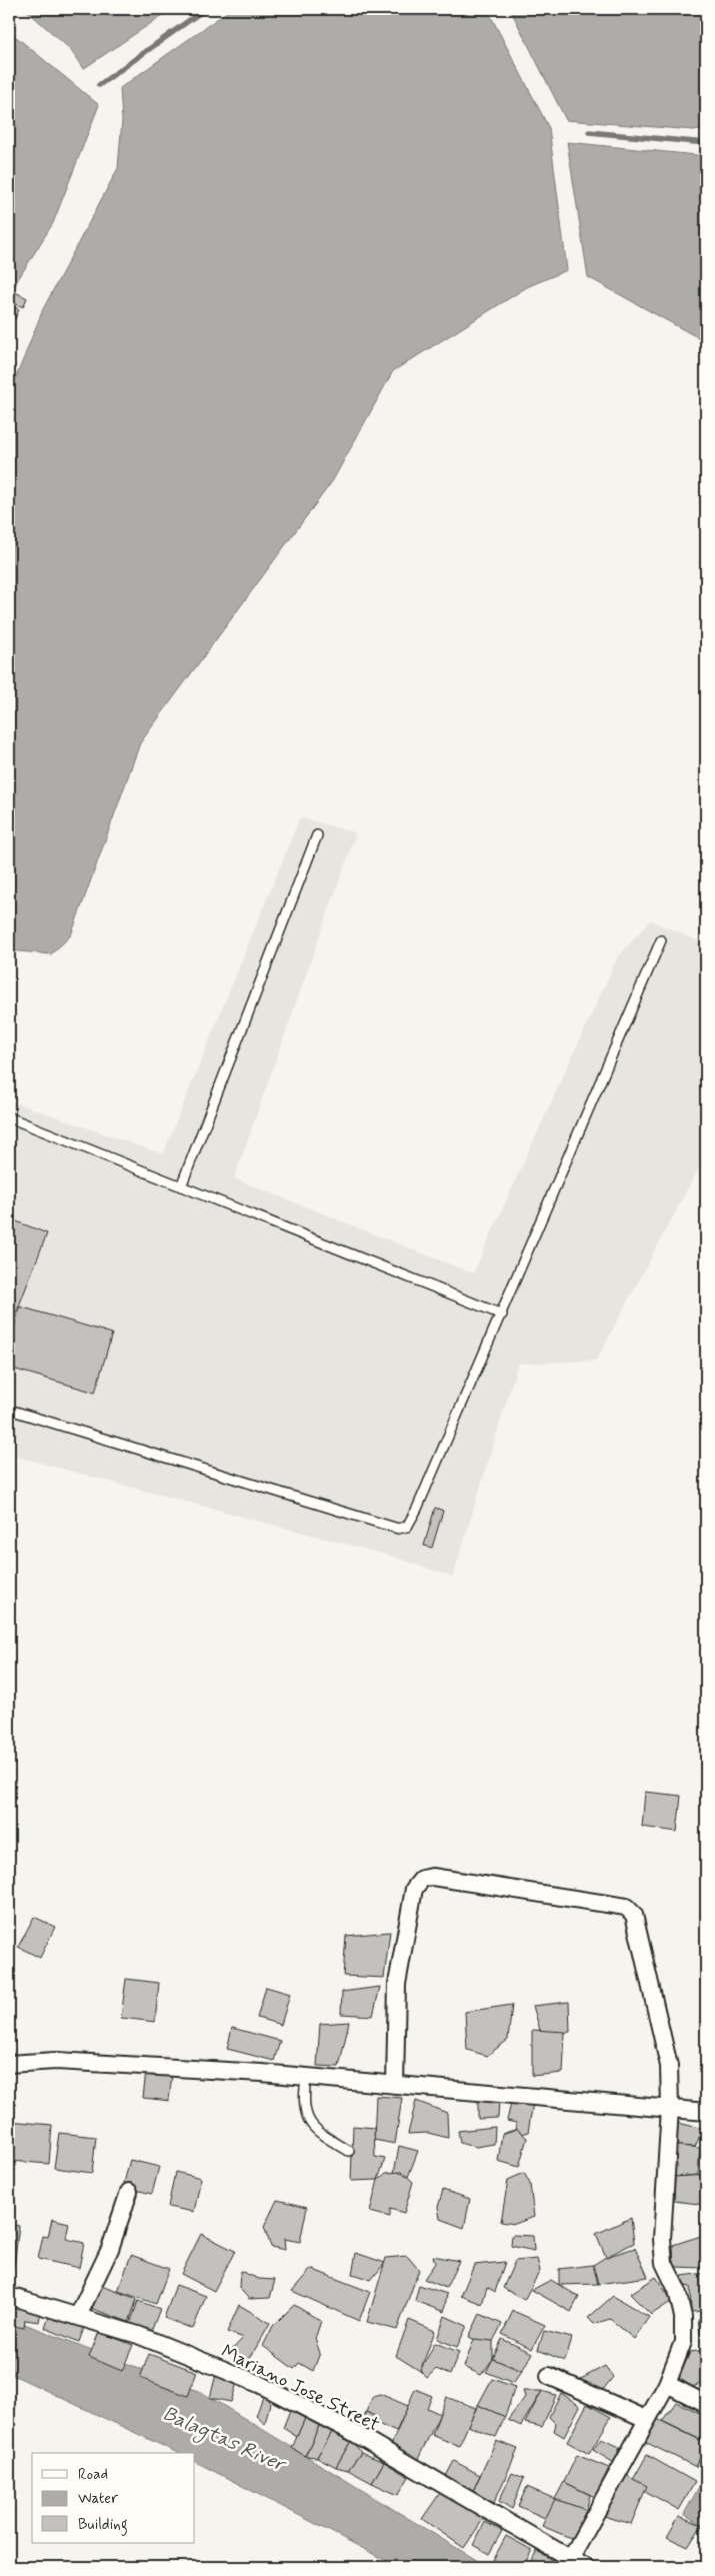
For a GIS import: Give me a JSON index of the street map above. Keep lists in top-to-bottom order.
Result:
{
  "streets": {
    "street": ["Mariano Jose Street"]
  },
  "water": ["Balagtas River"],
  "legend": ["Road", "Water", "Building"]
}
